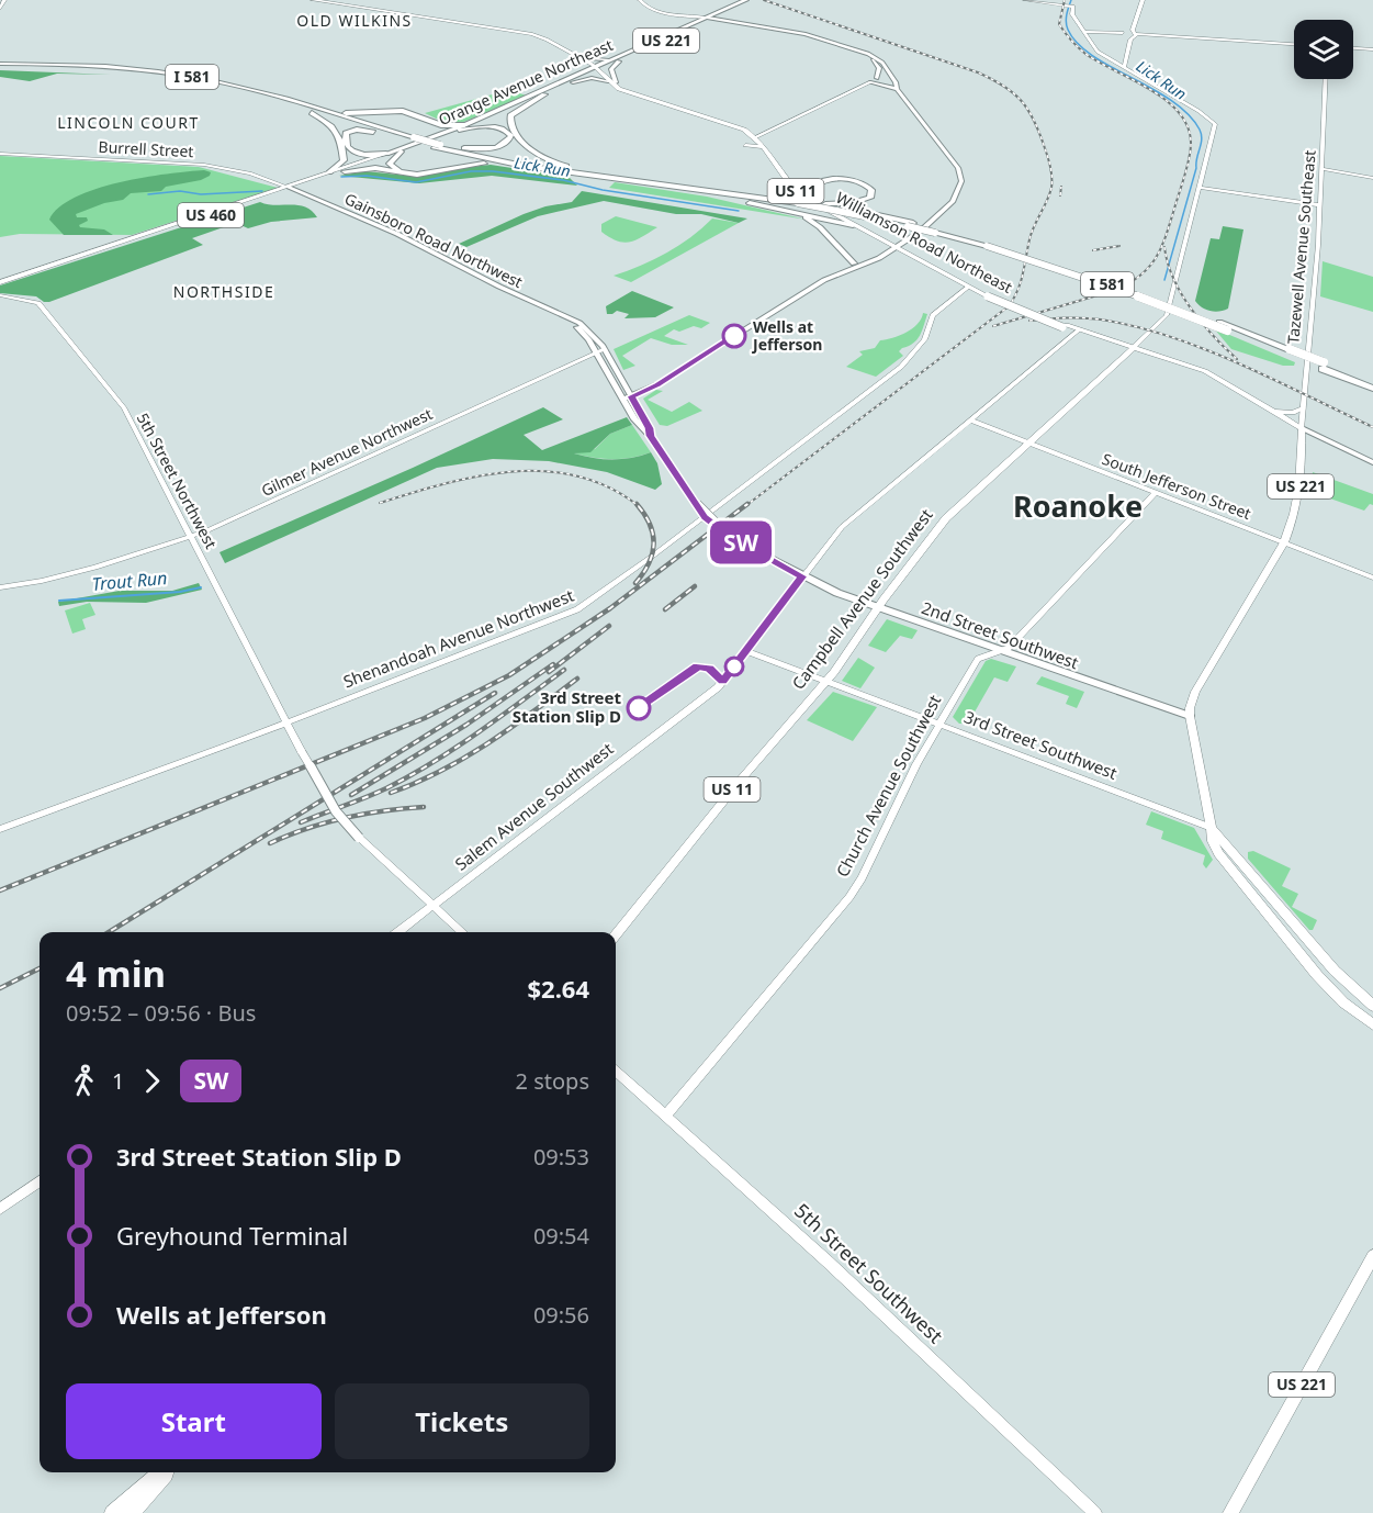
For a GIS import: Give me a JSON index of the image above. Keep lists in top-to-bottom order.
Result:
{
  "streets": {
    "highway": [
      "US 221",
      "I 581",
      "Orange Avenue Northeast",
      "US 460"
    ],
    "main road": [
      "US 11",
      "Gainsboro Road Northwest",
      "Williamson Road Northeast",
      "Campbell Avenue Southwest",
      "2nd Street Southwest"
    ],
    "street": [
      "Burrell Street",
      "Tazewell Avenue Southeast",
      "Gilmer Avenue Northwest",
      "5th Street Northwest",
      "South Jefferson Street",
      "Shenandoah Avenue Northwest",
      "3rd Street Southwest",
      "Church Avenue Southwest",
      "Salem Avenue Southwest",
      "5th Street Southwest"
    ]
  },
  "crossings": [
    ["US 221", "Tazewell Avenue Southeast"],
    ["US 221", "South Jefferson Street"],
    ["US 221", "2nd Street Southwest"],
    ["US 221", "3rd Street Southwest"],
    ["Orange Avenue Northeast", "US 460"],
    ["Orange Avenue Northeast", "Williamson Road Northeast"],
    ["Burrell Street", "US 460"],
    ["Burrell Street", "Gainsboro Road Northwest"],
    ["US 11", "Williamson Road Northeast"],
    ["US 11", "South Jefferson Street"],
    ["US 11", "Campbell Avenue Southwest"],
    ["US 11", "Salem Avenue Southwest"],
    ["US 460", "Gainsboro Road Northwest"],
    ["Williamson Road Northeast", "Shenandoah Avenue Northwest"],
    ["Williamson Road Northeast", "Salem Avenue Southwest"],
    ["Gilmer Avenue Northwest", "5th Street Northwest"],
    ["5th Street Northwest", "Shenandoah Avenue Northwest"],
    ["South Jefferson Street", "Campbell Avenue Southwest"],
    ["South Jefferson Street", "Church Avenue Southwest"],
    ["South Jefferson Street", "Salem Avenue Southwest"],
    ["Campbell Avenue Southwest", "2nd Street Southwest"],
    ["Campbell Avenue Southwest", "3rd Street Southwest"],
    ["2nd Street Southwest", "Church Avenue Southwest"],
    ["2nd Street Southwest", "Salem Avenue Southwest"],
    ["3rd Street Southwest", "Church Avenue Southwest"],
    ["3rd Street Southwest", "Salem Avenue Southwest"],
    ["Church Avenue Southwest", "5th Street Southwest"]
  ],
  "districts": [
    "OLD WILKINS",
    "LINCOLN COURT",
    "NORTHSIDE",
    "Roanoke"
  ],
  "water": ["Lick Run", "Trout Run"],
  "places": ["Wells at Jefferson", "3rd Street Station Slip D"],
  "lines": ["bus line SW"],
  "page": {
    "on_map": "SW",
    "heading": ["4 min", "09:52 – 09:56 · Bus", "$2.64"],
    "legs": ["1", "SW", "2 stops"],
    "list": [
      {
        "name": "3rd Street Station Slip D",
        "value": "09:53"
      },
      {
        "name": "Greyhound Terminal",
        "value": "09:54"
      },
      {
        "name": "Wells at Jefferson",
        "value": "09:56"
      }
    ],
    "buttons": ["Start", "Tickets"]
  }
}
